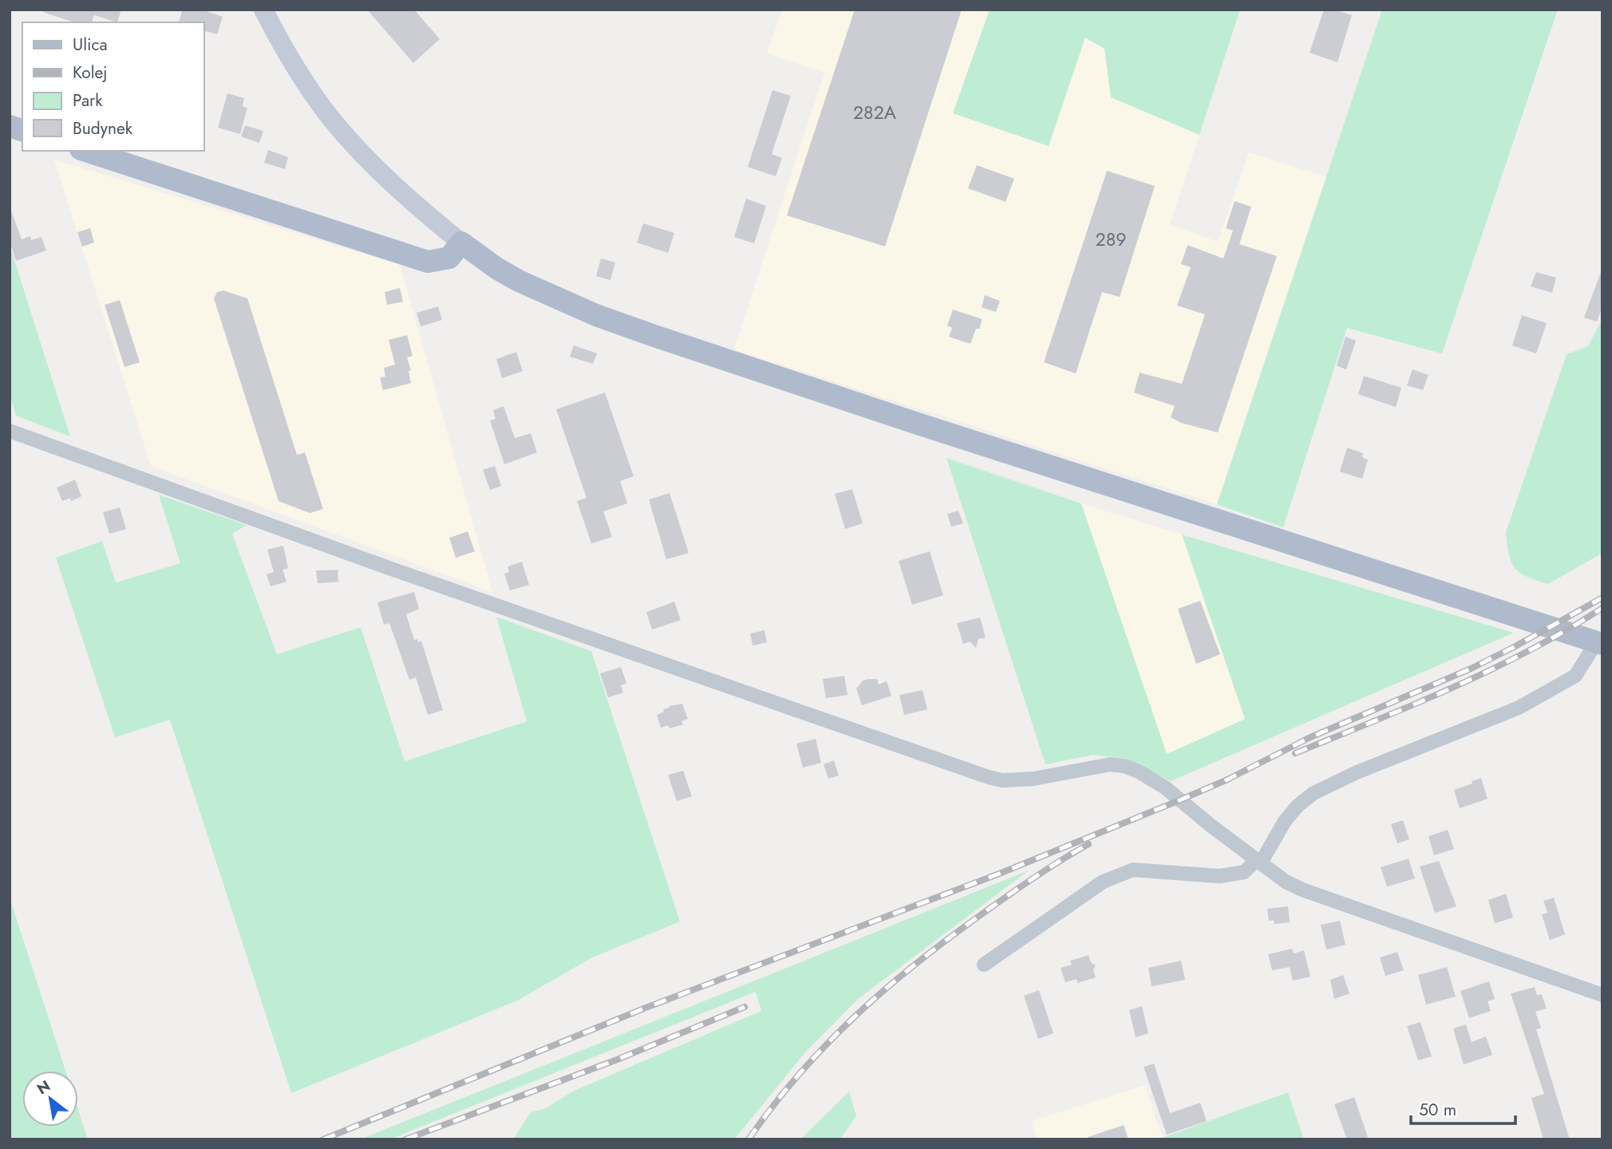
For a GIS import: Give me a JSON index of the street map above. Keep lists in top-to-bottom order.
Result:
{
  "house_numbers": ["282A", "289"],
  "legend": [
    "Ulica",
    "Kolej",
    "Park",
    "Budynek"
  ],
  "scale_bar": "50 m",
  "north": "top left"
}
